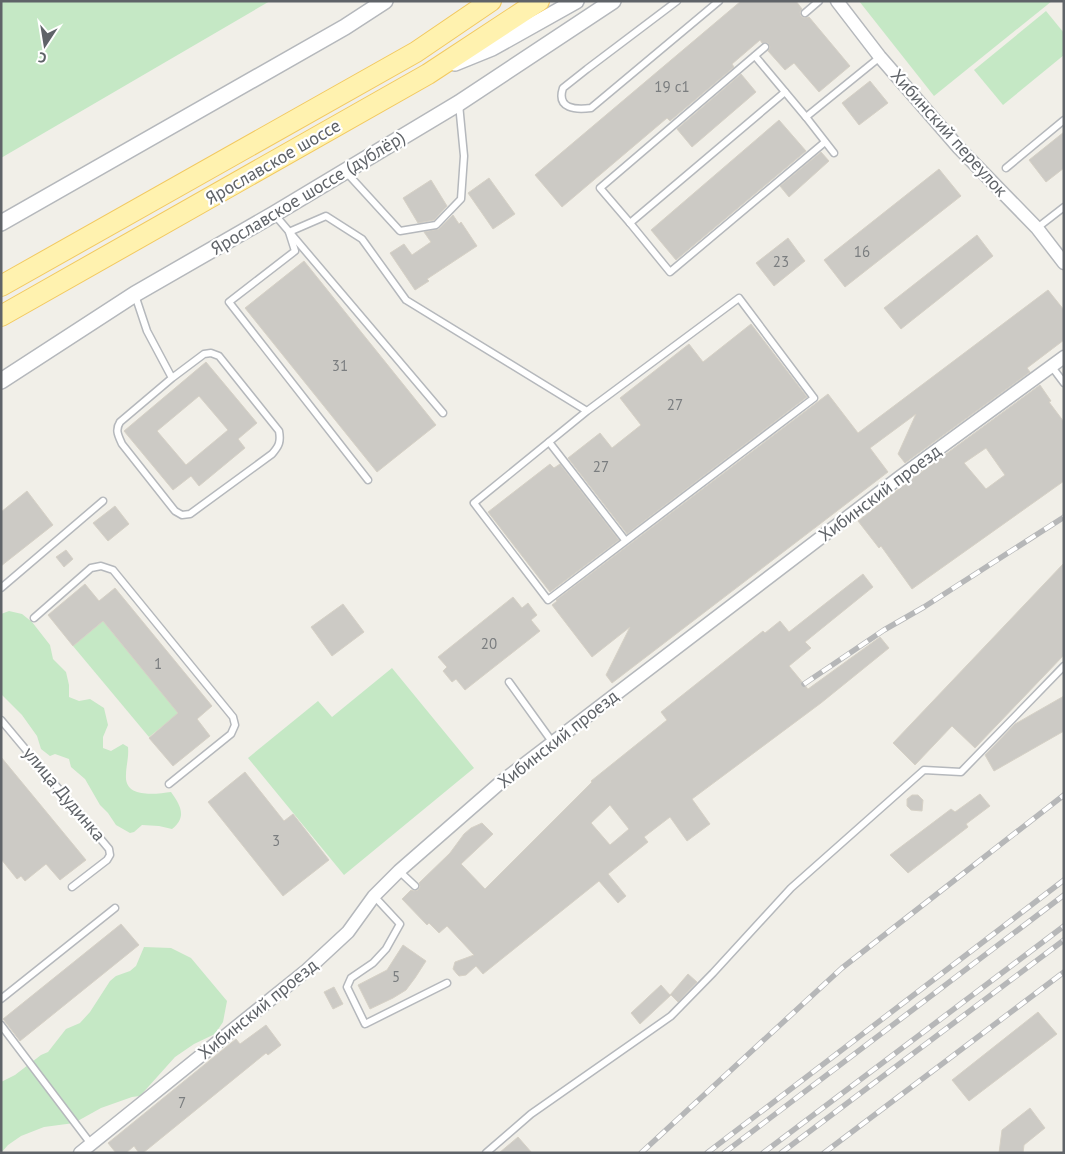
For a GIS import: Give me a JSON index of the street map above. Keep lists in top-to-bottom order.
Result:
{
  "streets": {
    "main road": ["Ярославское шоссе"],
    "street": ["Хибинский переулок", "Ярославское шоссе (дублёр)", "Хибинский проезд"],
    "lane": ["улица Дудинка"]
  },
  "house_numbers": [
    "19 с1",
    "16",
    "23",
    "31",
    "27",
    "27",
    "20",
    "1",
    "3",
    "5",
    "7"
  ],
  "north": "bottom"
}
